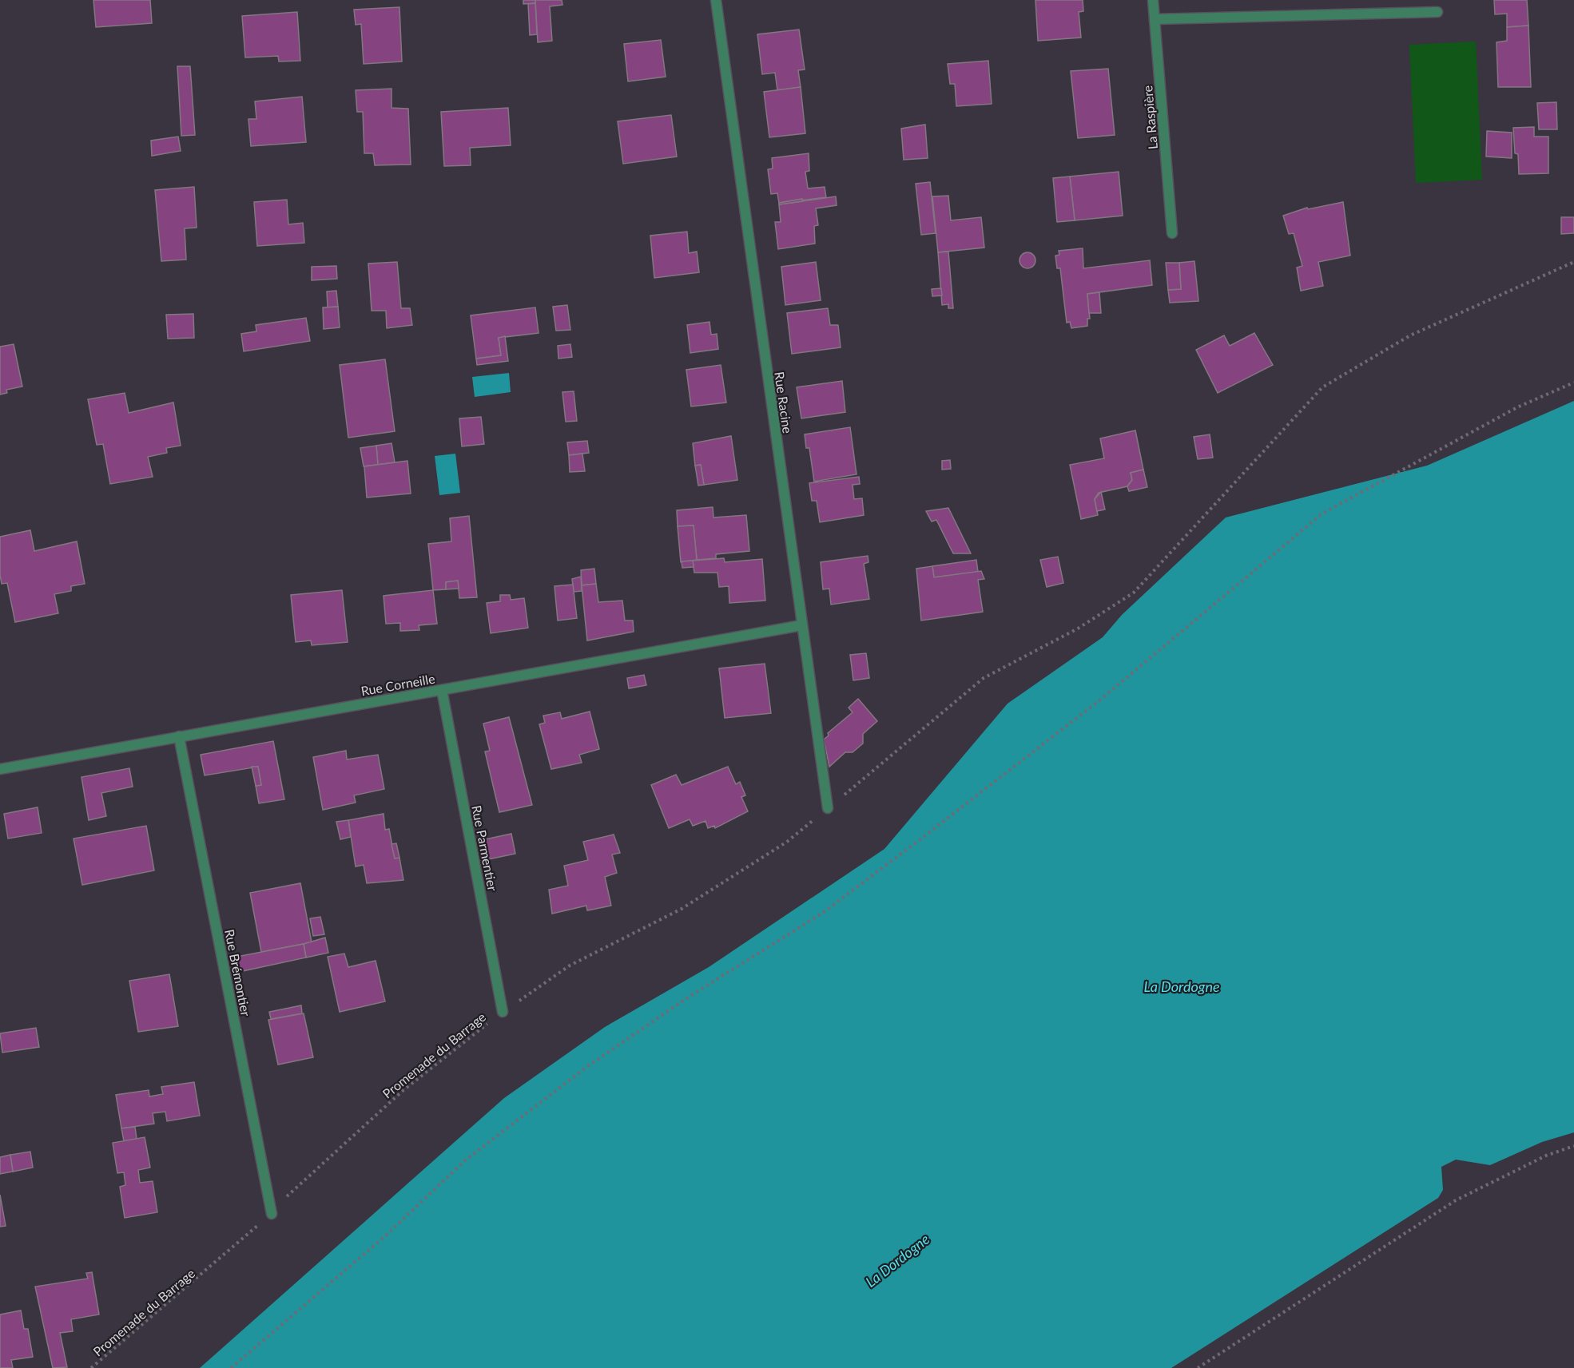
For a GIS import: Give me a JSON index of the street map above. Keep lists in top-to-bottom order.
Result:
{
  "streets": {
    "street": [
      "La Raspière",
      "Rue Racine",
      "Rue Corneille",
      "Rue Parmentier",
      "Rue Brémontier"
    ],
    "path": ["Promenade du Barrage"]
  },
  "crossings": [
    ["Rue Racine", "Rue Corneille"],
    ["Rue Racine", "Promenade du Barrage"],
    ["Rue Corneille", "Rue Parmentier"],
    ["Rue Corneille", "Rue Brémontier"],
    ["Rue Parmentier", "Promenade du Barrage"],
    ["Rue Brémontier", "Promenade du Barrage"]
  ],
  "water": ["La Dordogne"]
}
